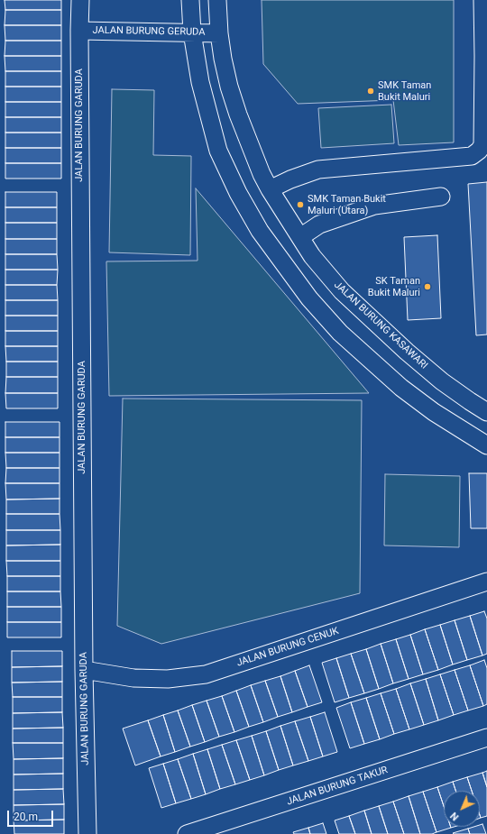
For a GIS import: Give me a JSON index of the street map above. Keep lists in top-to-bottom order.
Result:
{
  "streets": {
    "street": [
      "JALAN BURUNG GERUDA",
      "JALAN BURUNG GARUDA",
      "JALAN BURUNG KASAWARI",
      "JALAN BURUNG CENUK",
      "JALAN BURUNG TAKUR"
    ]
  },
  "crossings": [
    ["JALAN BURUNG GERUDA", "JALAN BURUNG GARUDA"],
    ["JALAN BURUNG GERUDA", "JALAN BURUNG KASAWARI"],
    ["JALAN BURUNG GARUDA", "JALAN BURUNG CENUK"]
  ],
  "places": ["SMK Taman Bukit Maluri", "SMK Taman Bukit Maluri (Utara)", "SK Taman Bukit Maluri"],
  "scale_bar": "20 m",
  "north": "bottom left"
}
